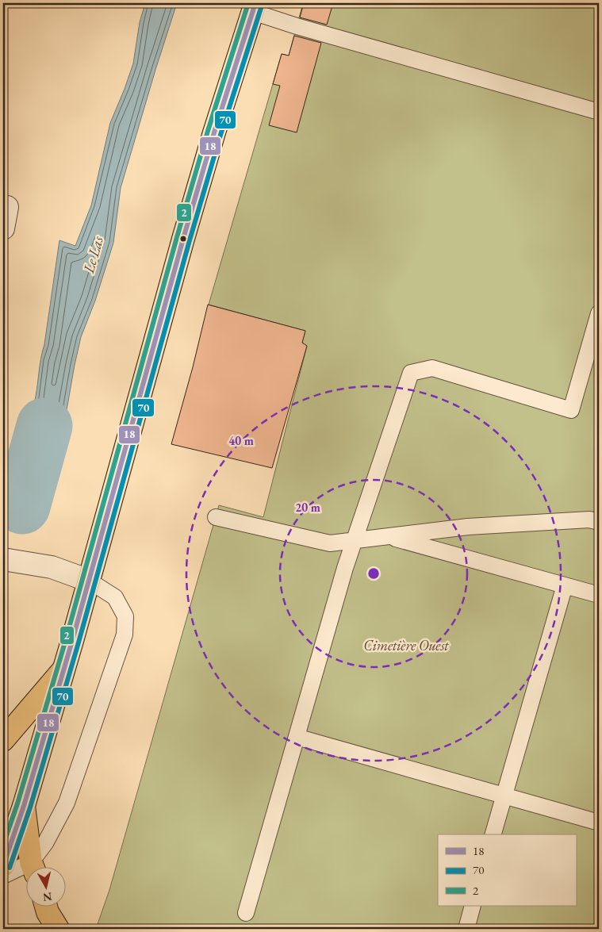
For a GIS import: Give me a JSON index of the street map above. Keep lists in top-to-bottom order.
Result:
{
  "water": ["Le Las"],
  "parks": ["Cimetière Ouest"],
  "lines": ["transit line 18", "transit line 2", "transit line 70"],
  "legend": ["18", "70", "2"],
  "north": "bottom",
  "rings": ["40 m", "20 m"]
}
